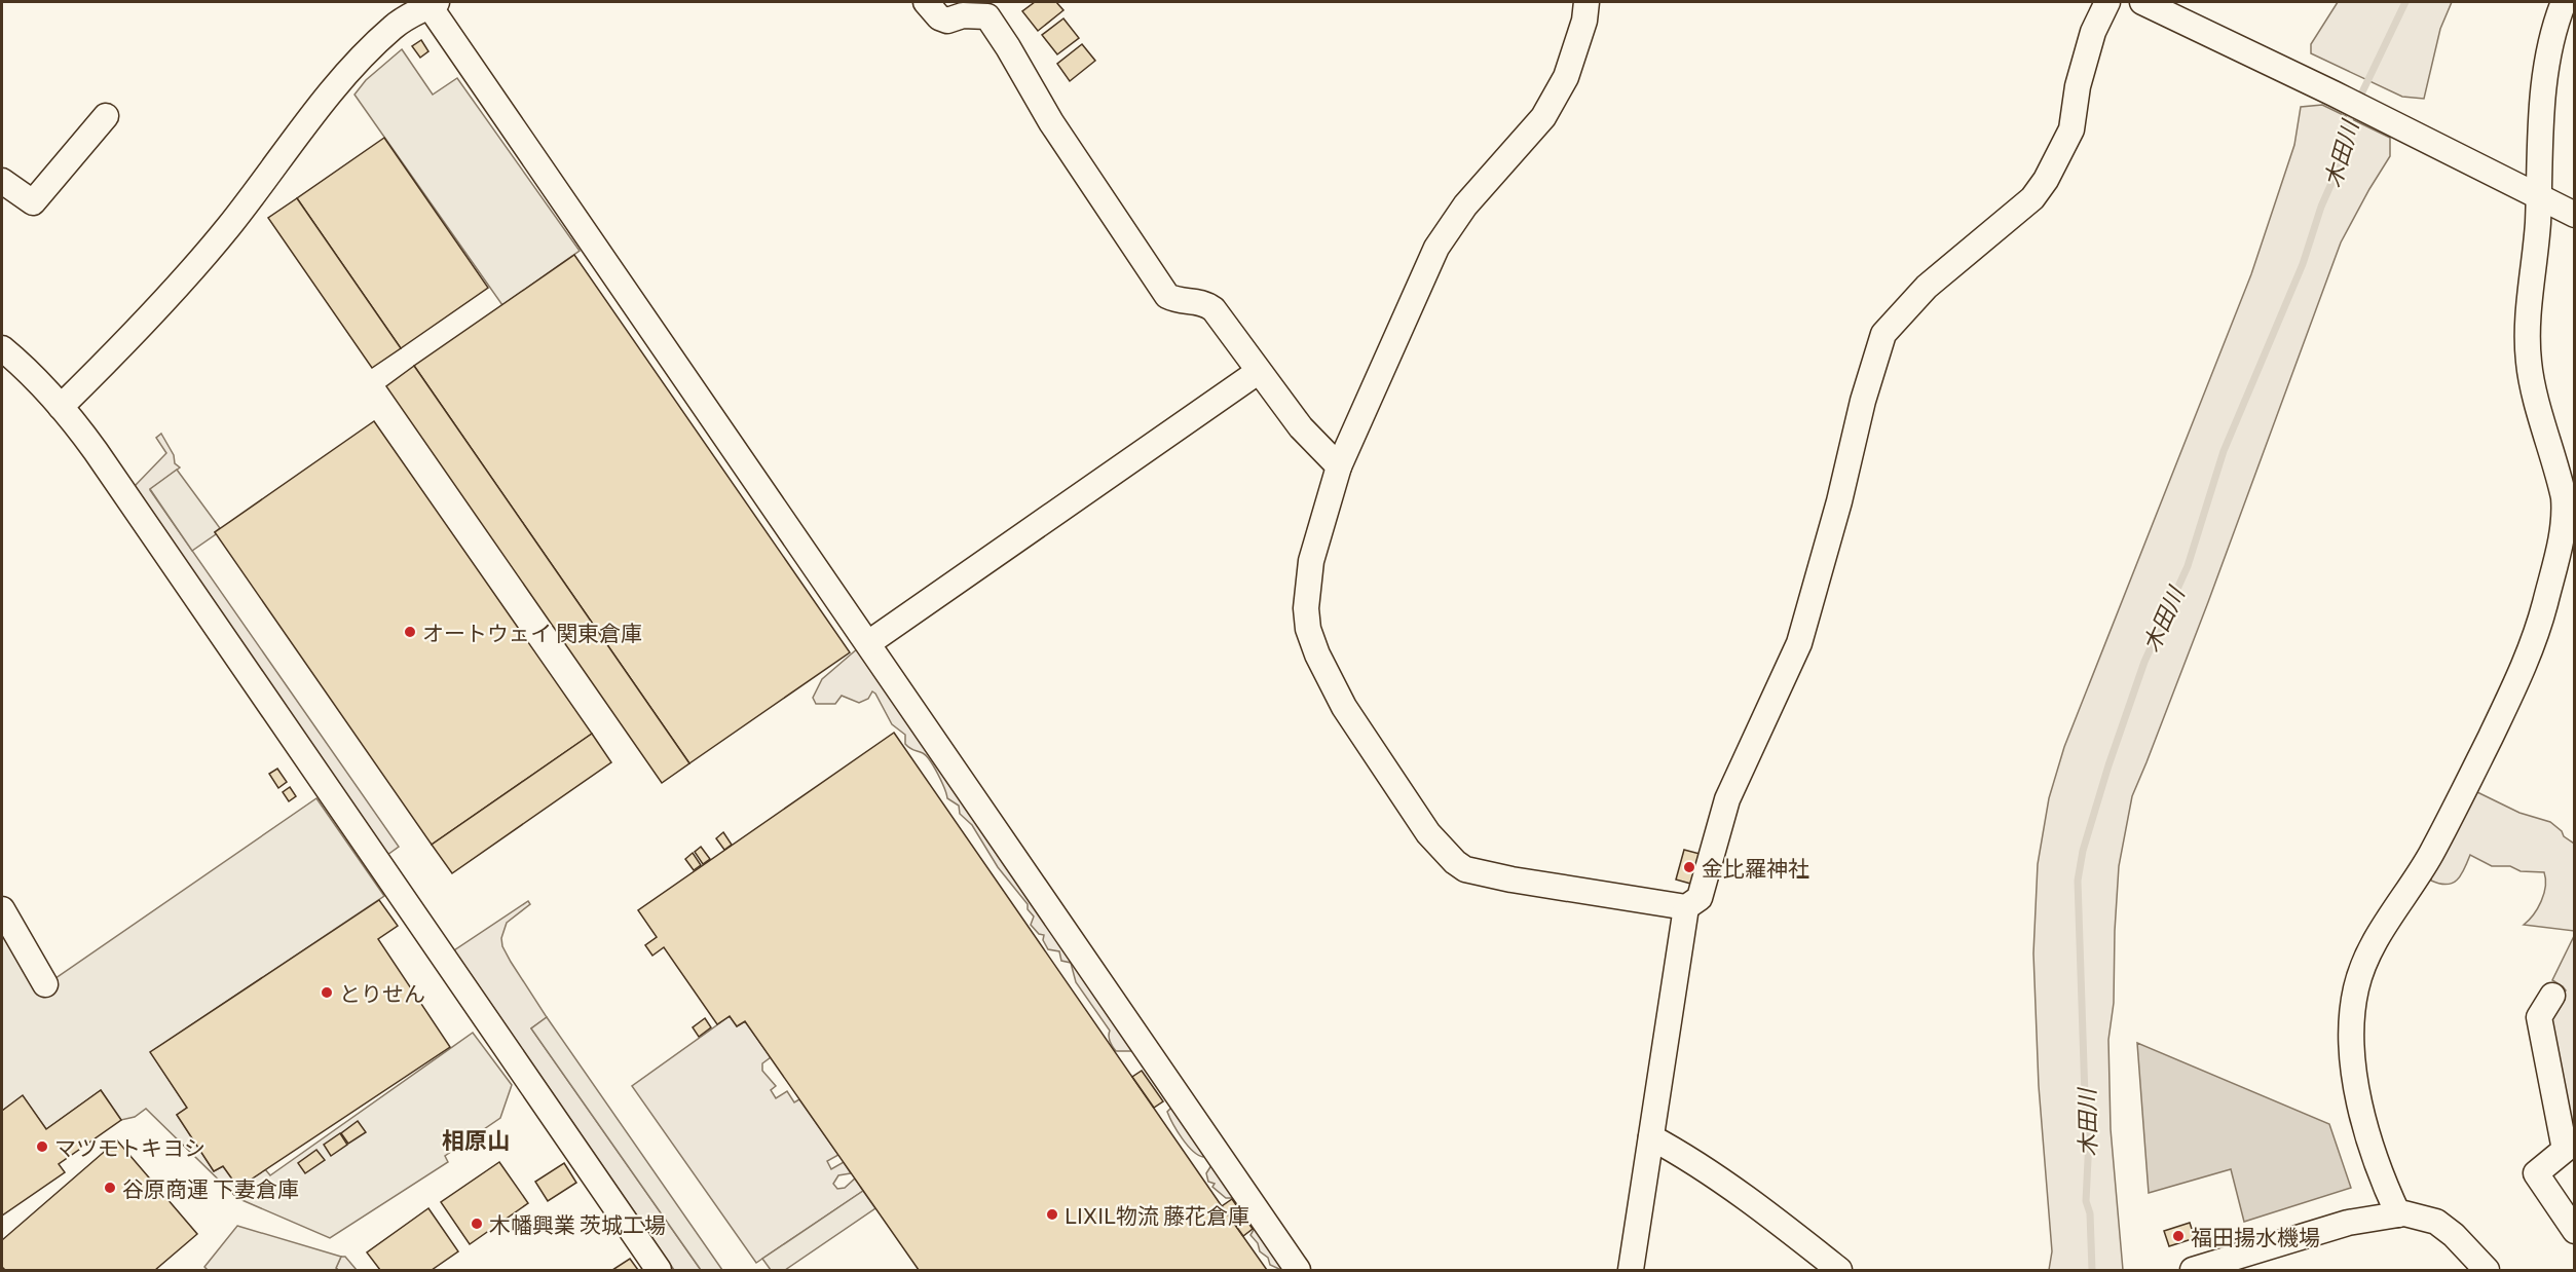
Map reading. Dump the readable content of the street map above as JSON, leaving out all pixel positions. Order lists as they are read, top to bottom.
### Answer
{
  "districts": ["相原山"],
  "water": ["木田川"],
  "places": [
    "オートウェイ 関東倉庫",
    "金比羅神社",
    "とりせん",
    "マツモトキヨシ",
    "谷原商運 下妻倉庫",
    "LIXIL物流 藤花倉庫",
    "木幡興業 茨城工場",
    "福田揚水機場"
  ]
}
